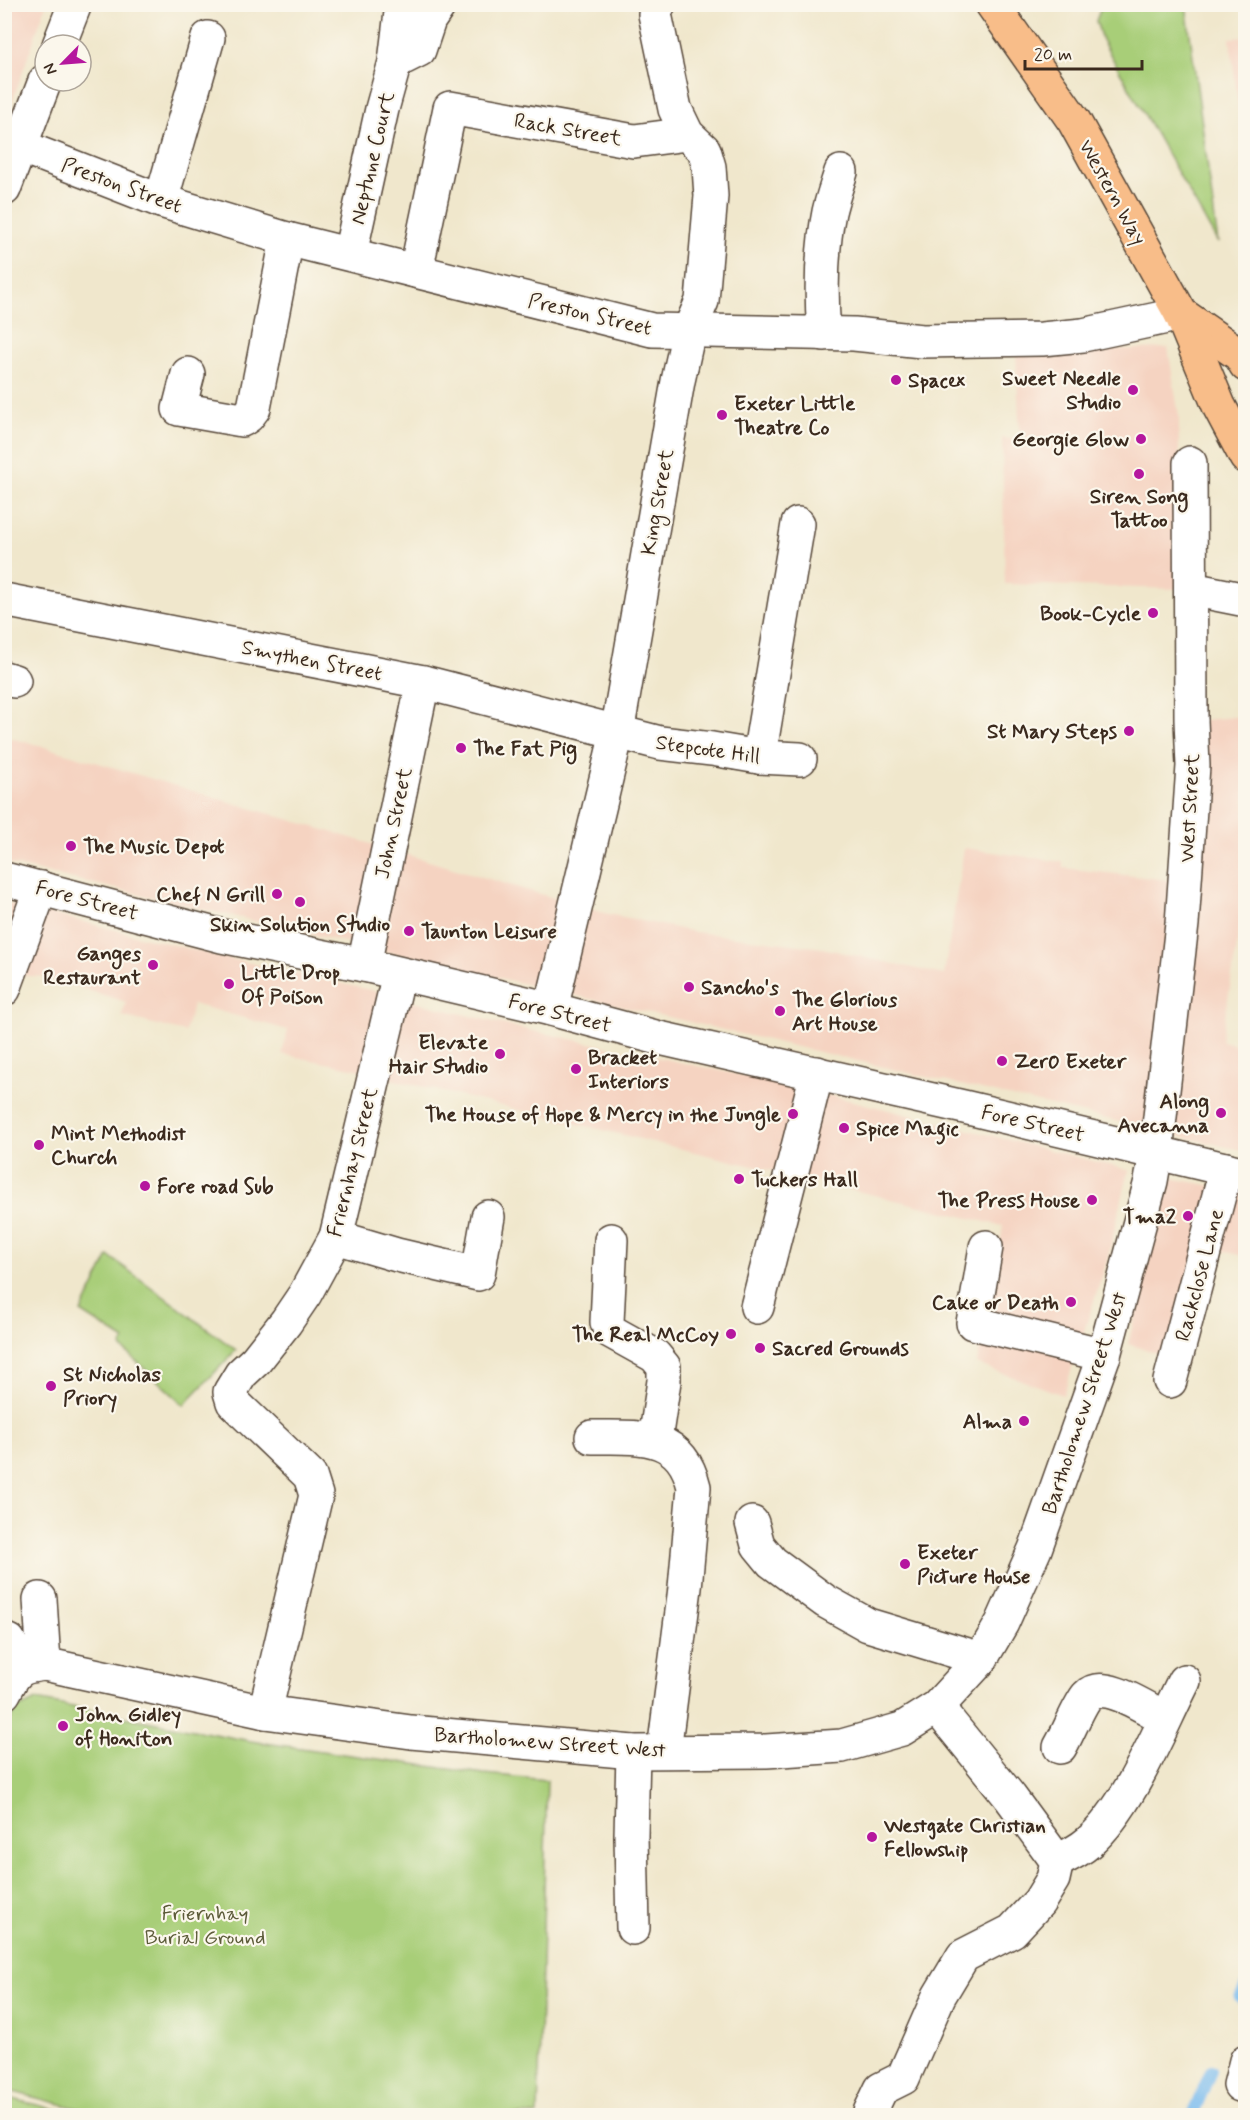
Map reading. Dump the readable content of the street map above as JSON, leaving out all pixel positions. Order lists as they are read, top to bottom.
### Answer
{
  "streets": {
    "main road": ["Western Way"],
    "street": [
      "Rack Street",
      "Neptune Court",
      "Preston Street",
      "King Street",
      "Smythen Street",
      "Stepcote Hill",
      "West Street",
      "John Street",
      "Fore Street",
      "Friernhay Street",
      "Rackclose Lane",
      "Bartholomew Street West"
    ]
  },
  "crossings": [
    ["Rack Street", "Preston Street"],
    ["Rack Street", "King Street"],
    ["Neptune Court", "Preston Street"],
    ["Preston Street", "Western Way"],
    ["Preston Street", "King Street"],
    ["King Street", "Smythen Street"],
    ["King Street", "Stepcote Hill"],
    ["King Street", "Fore Street"],
    ["Smythen Street", "Stepcote Hill"],
    ["Smythen Street", "John Street"],
    ["West Street", "Fore Street"],
    ["West Street", "Bartholomew Street West"],
    ["John Street", "Fore Street"],
    ["Fore Street", "Friernhay Street"],
    ["Fore Street", "Rackclose Lane"],
    ["Fore Street", "Bartholomew Street West"],
    ["Friernhay Street", "Bartholomew Street West"]
  ],
  "parks": ["Friernhay Burial Ground"],
  "places": [
    "Spacex",
    "Sweet Needle Studio",
    "Exeter Little Theatre Co",
    "Georgie Glow",
    "Siren Song Tattoo",
    "Book-Cycle",
    "St Mary Steps",
    "The Fat Pig",
    "The Music Depot",
    "Chef N Grill",
    "Skin Solution Studio",
    "Taunton Leisure",
    "Ganges Restaurant",
    "Little Drop Of Poison",
    "Sancho's",
    "The Glorious Art House",
    "Elevate Hair Studio",
    "Zer0 Exeter",
    "Bracket Interiors",
    "Along Avecanna",
    "The House of Hope & Mercy in the Jungle",
    "Spice Magic",
    "Mint Methodist Church",
    "Tuckers Hall",
    "Fore road Sub",
    "The Press House",
    "Tma2",
    "Cake or Death",
    "The Real McCoy",
    "Sacred Grounds",
    "St Nicholas Priory",
    "Alma",
    "Exeter Picture House",
    "John Gidley of Honiton",
    "Westgate Christian Fellowship"
  ],
  "scale_bar": "20 m",
  "north": "bottom left"
}
